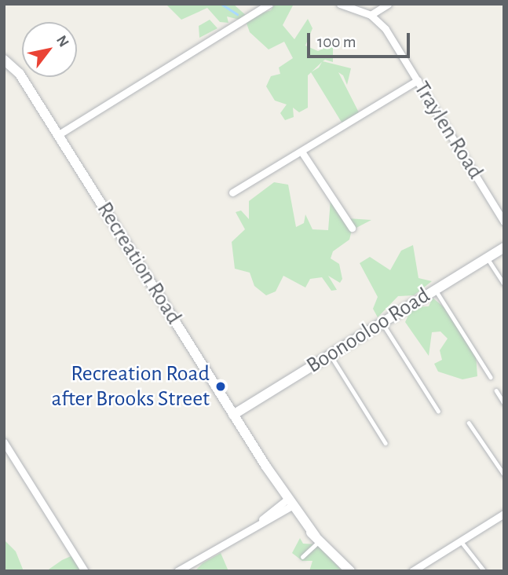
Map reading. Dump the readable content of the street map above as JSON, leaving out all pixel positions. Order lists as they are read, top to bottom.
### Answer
{
  "streets": {
    "street": ["Traylen Road", "Recreation Road", "Boonooloo Road"]
  },
  "crossings": [
    ["Recreation Road", "Boonooloo Road"]
  ],
  "places": ["Recreation Road after Brooks Street"],
  "scale_bar": "100 m",
  "north": "top right"
}
